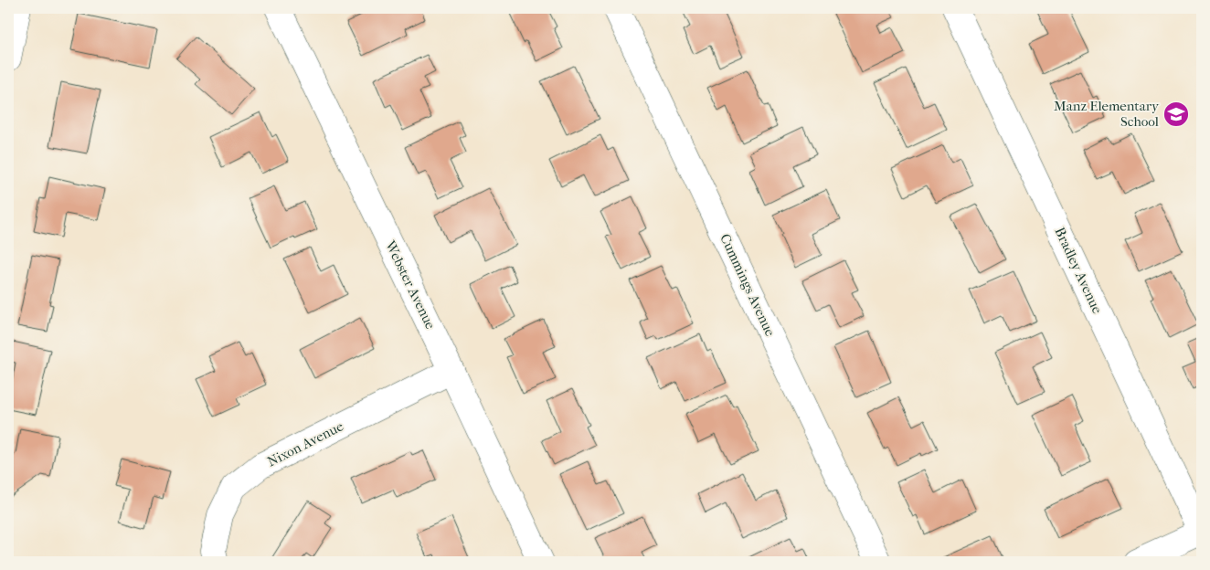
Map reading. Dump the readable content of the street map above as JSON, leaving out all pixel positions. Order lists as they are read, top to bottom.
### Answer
{
  "streets": {
    "street": [
      "Bradley Avenue",
      "Webster Avenue",
      "Cummings Avenue",
      "Nixon Avenue"
    ]
  },
  "crossings": [
    ["Webster Avenue", "Nixon Avenue"]
  ],
  "places": {
    "school or university": ["Manz Elementary School"]
  }
}
